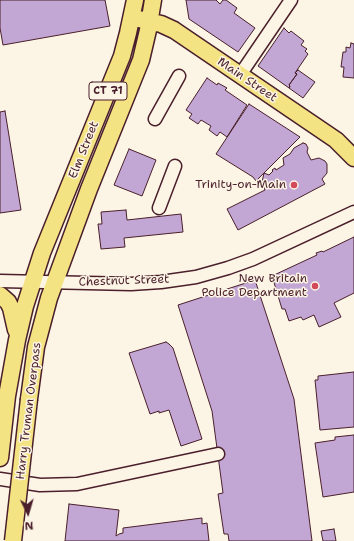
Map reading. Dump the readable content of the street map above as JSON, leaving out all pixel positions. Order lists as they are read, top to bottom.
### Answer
{
  "streets": {
    "main road": [
      "Main Street",
      "CT 71",
      "Elm Street",
      "Harry Truman Overpass"
    ],
    "street": ["Chestnut Street"]
  },
  "crossings": [
    ["Main Street", "CT 71"],
    ["Main Street", "Elm Street"],
    ["CT 71", "Elm Street"],
    ["Elm Street", "Chestnut Street"],
    ["Elm Street", "Harry Truman Overpass"],
    ["Chestnut Street", "Harry Truman Overpass"]
  ],
  "places": ["Trinity-on-Main", "New Britain Police Department"],
  "north": "bottom"
}
